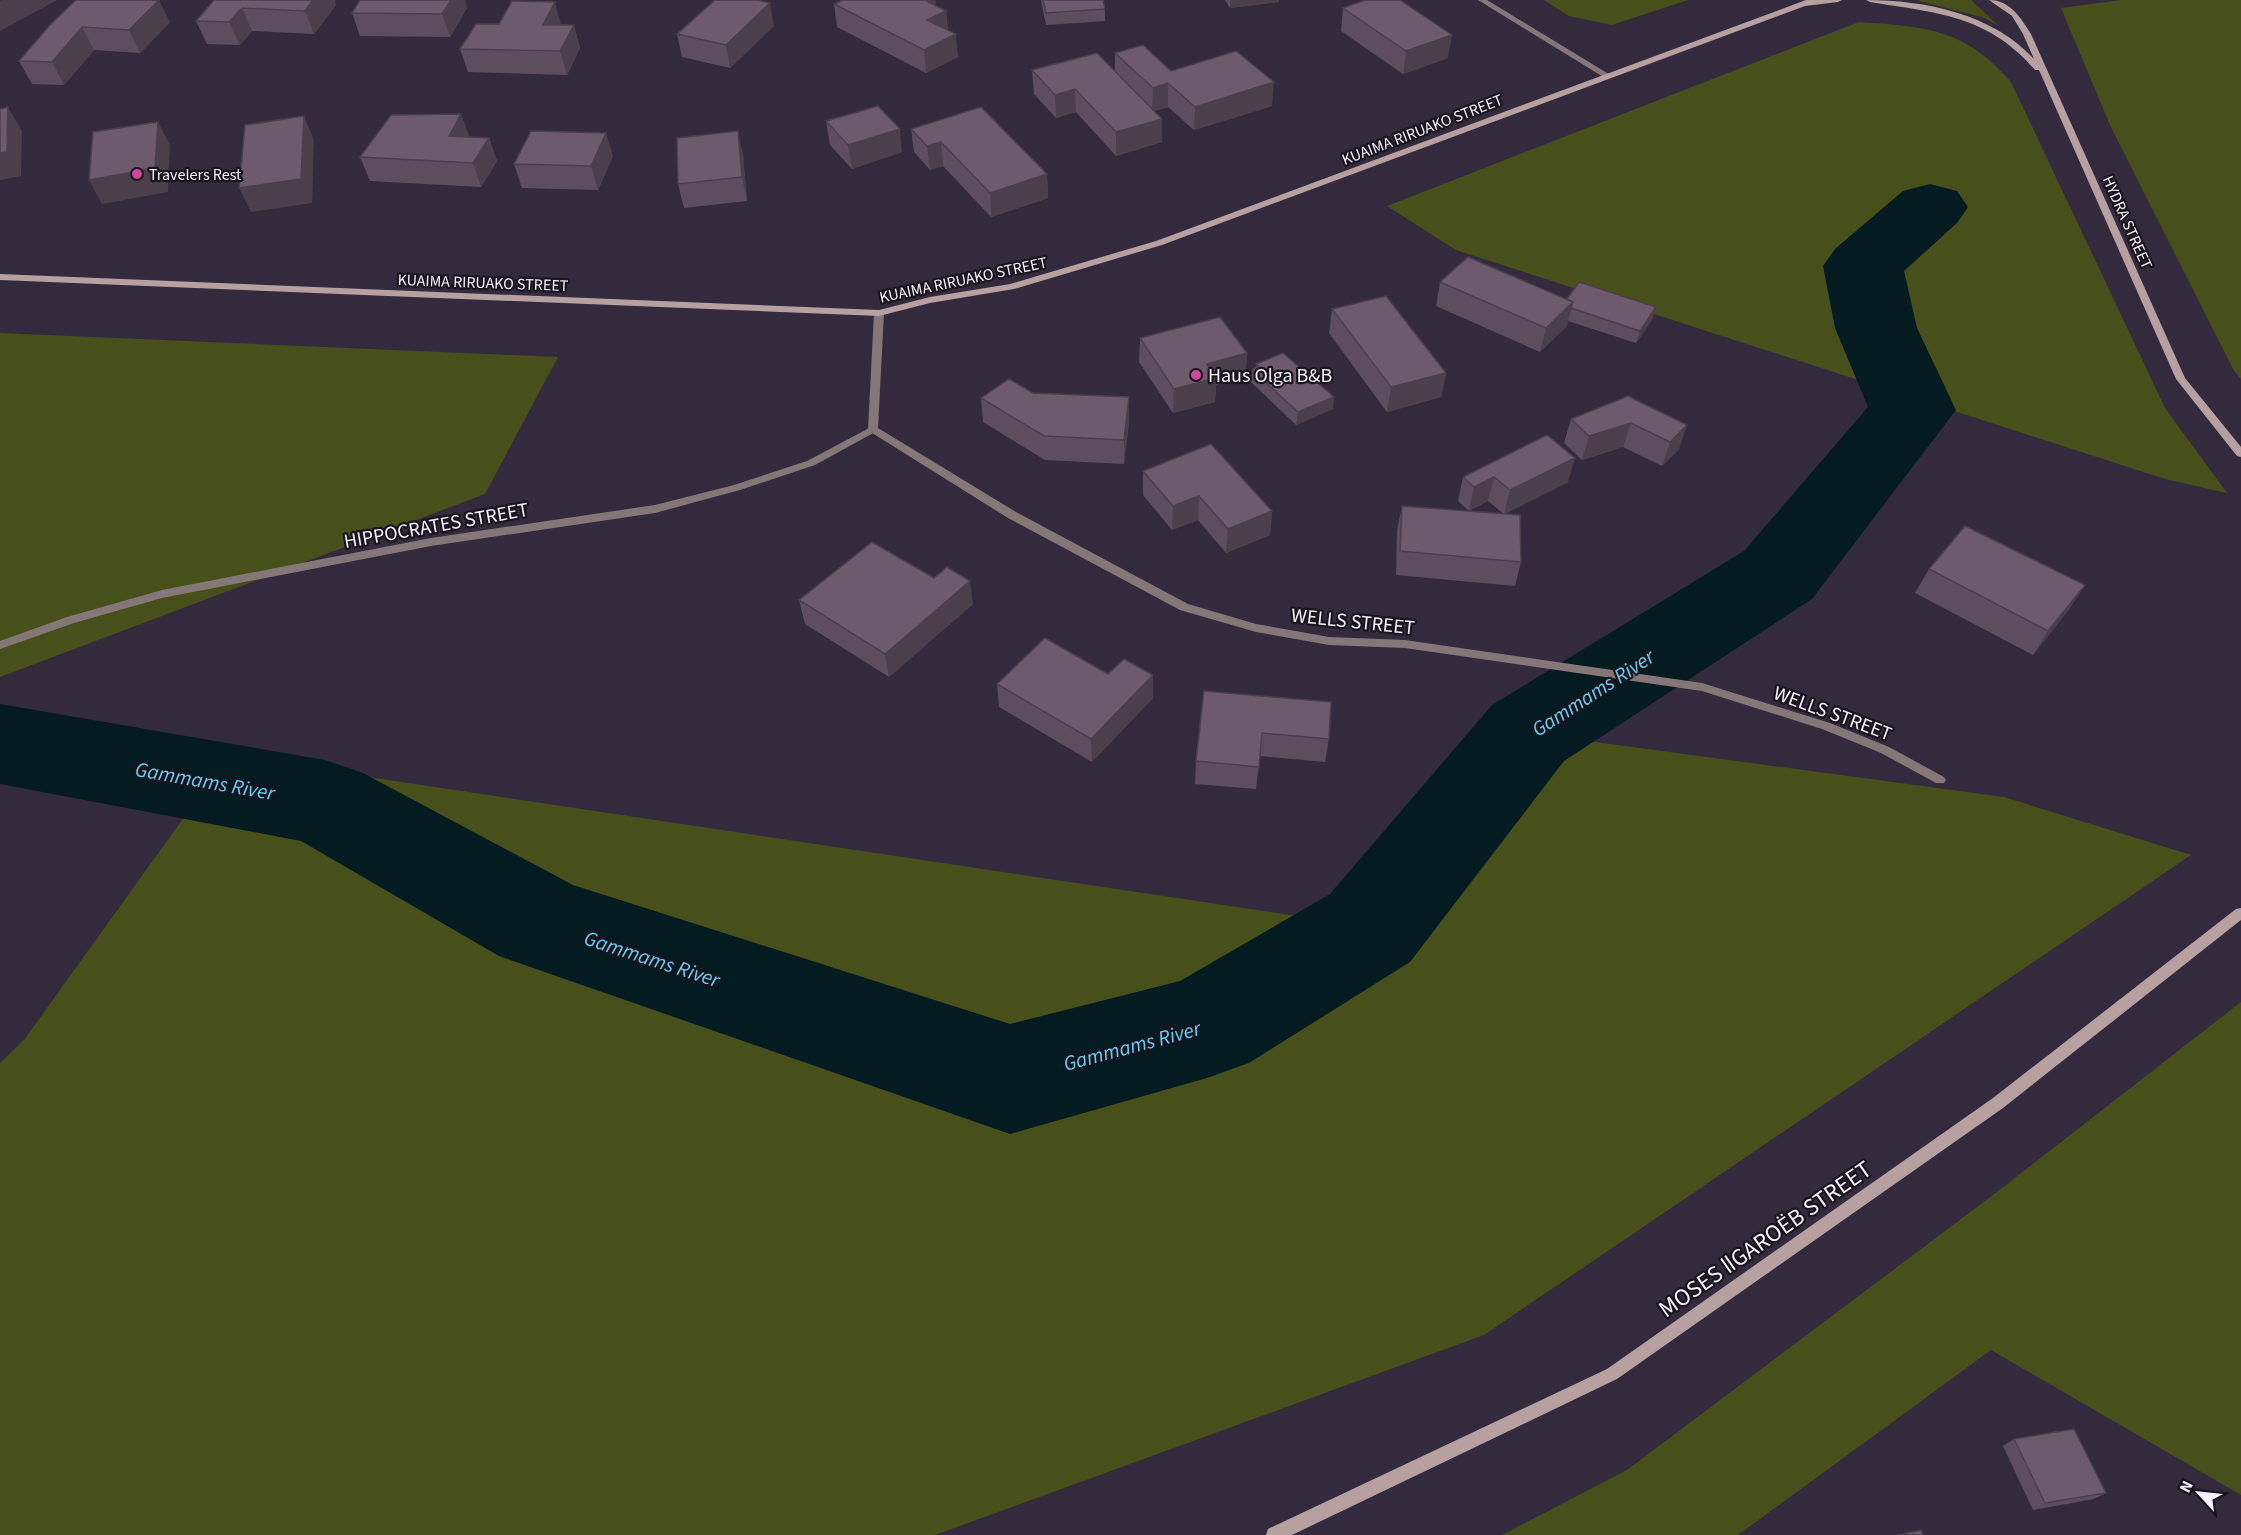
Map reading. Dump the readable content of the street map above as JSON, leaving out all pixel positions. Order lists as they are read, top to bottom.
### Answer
{
  "streets": {
    "street": [
      "KUAIMA RIRUAKO STREET",
      "HYDRA STREET",
      "HIPPOCRATES STREET",
      "WELLS STREET",
      "MOSES ǁGAROËB STREET"
    ]
  },
  "crossings": [
    ["HIPPOCRATES STREET", "WELLS STREET"]
  ],
  "water": ["Gammams River"],
  "places": ["Travelers Rest", "Haus Olga B&B"],
  "north": "top left"
}
